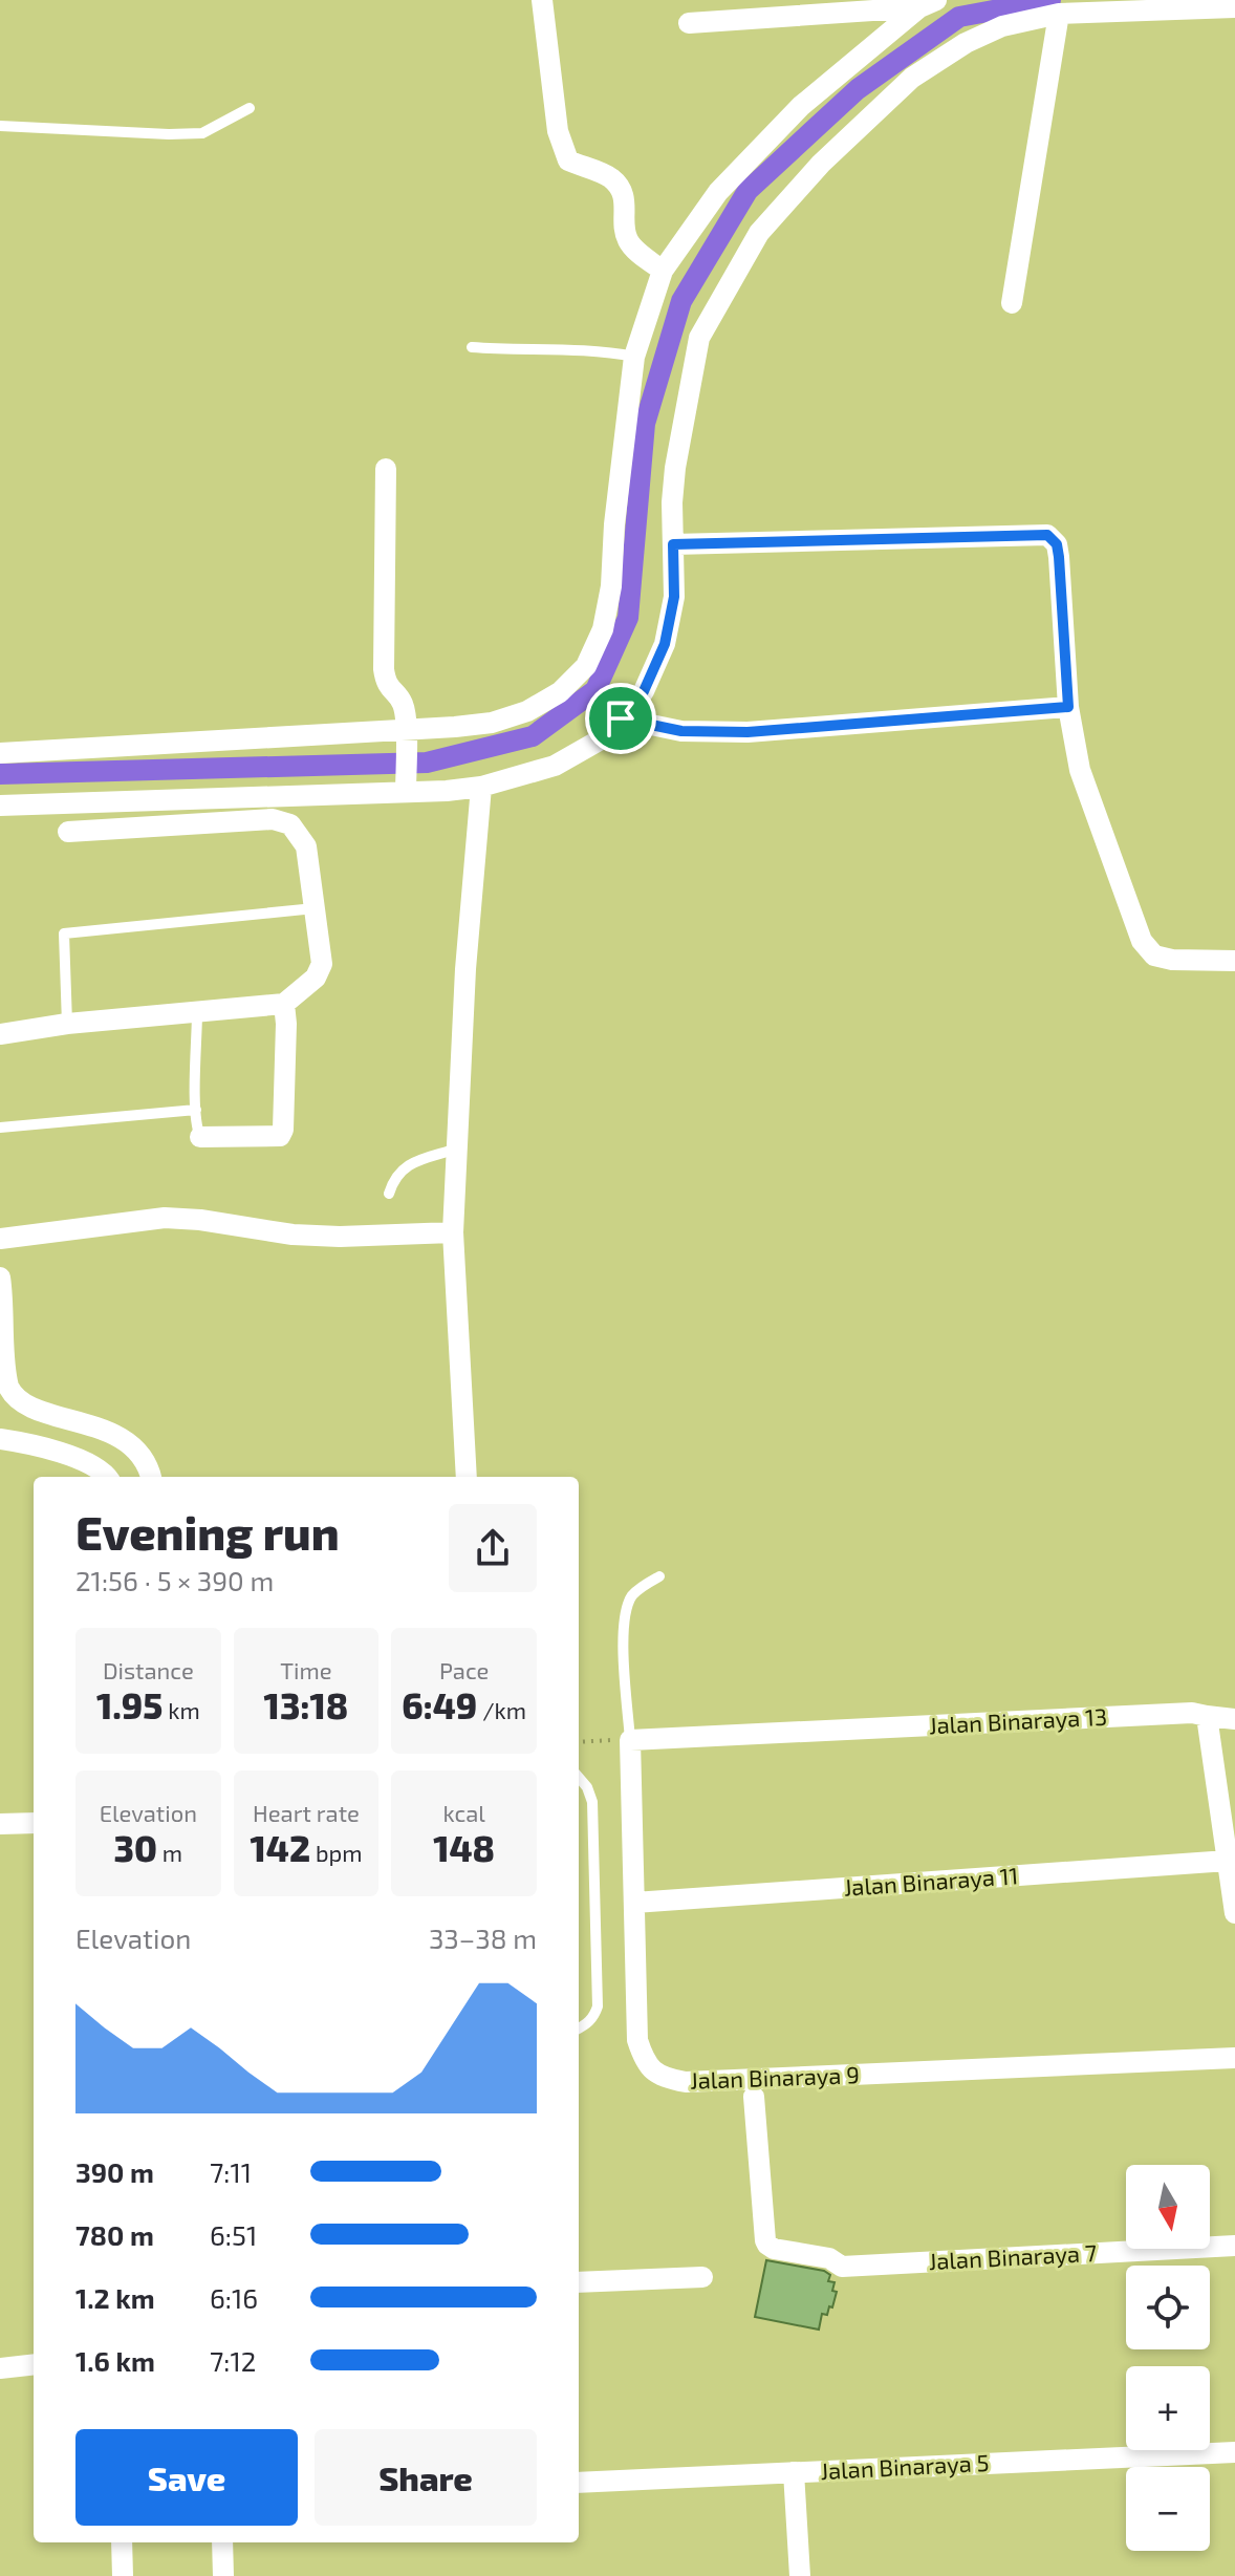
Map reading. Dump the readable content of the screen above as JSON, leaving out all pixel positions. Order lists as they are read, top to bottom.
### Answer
{
  "streets": {
    "street": [
      "Jalan Binaraya 13",
      "Jalan Binaraya 11",
      "Jalan Binaraya 9",
      "Jalan Binaraya 7",
      "Jalan Binaraya 5"
    ]
  },
  "crossings": [
    ["Jalan Binaraya 13", "Jalan Binaraya 9"],
    ["Jalan Binaraya 11", "Jalan Binaraya 9"]
  ],
  "north": "bottom",
  "page": {
    "heading": ["Evening run", "21:56 · 5 × 390 m"],
    "stats": [
      ["Distance", "1.95 km"],
      ["Time", "13:18"],
      ["Pace", "6:49 /km"],
      ["Elevation", "30 m"],
      ["Heart rate", "142 bpm"],
      ["kcal", "148"]
    ],
    "chart": ["Elevation", "33–38 m"],
    "list": [
      {
        "name": "390 m",
        "note": "7:11"
      },
      {
        "name": "780 m",
        "note": "6:51"
      },
      {
        "name": "1.2 km",
        "note": "6:16"
      },
      {
        "name": "1.6 km",
        "note": "7:12"
      }
    ],
    "map_buttons": ["+", "−"],
    "buttons": ["Save", "Share"]
  }
}
